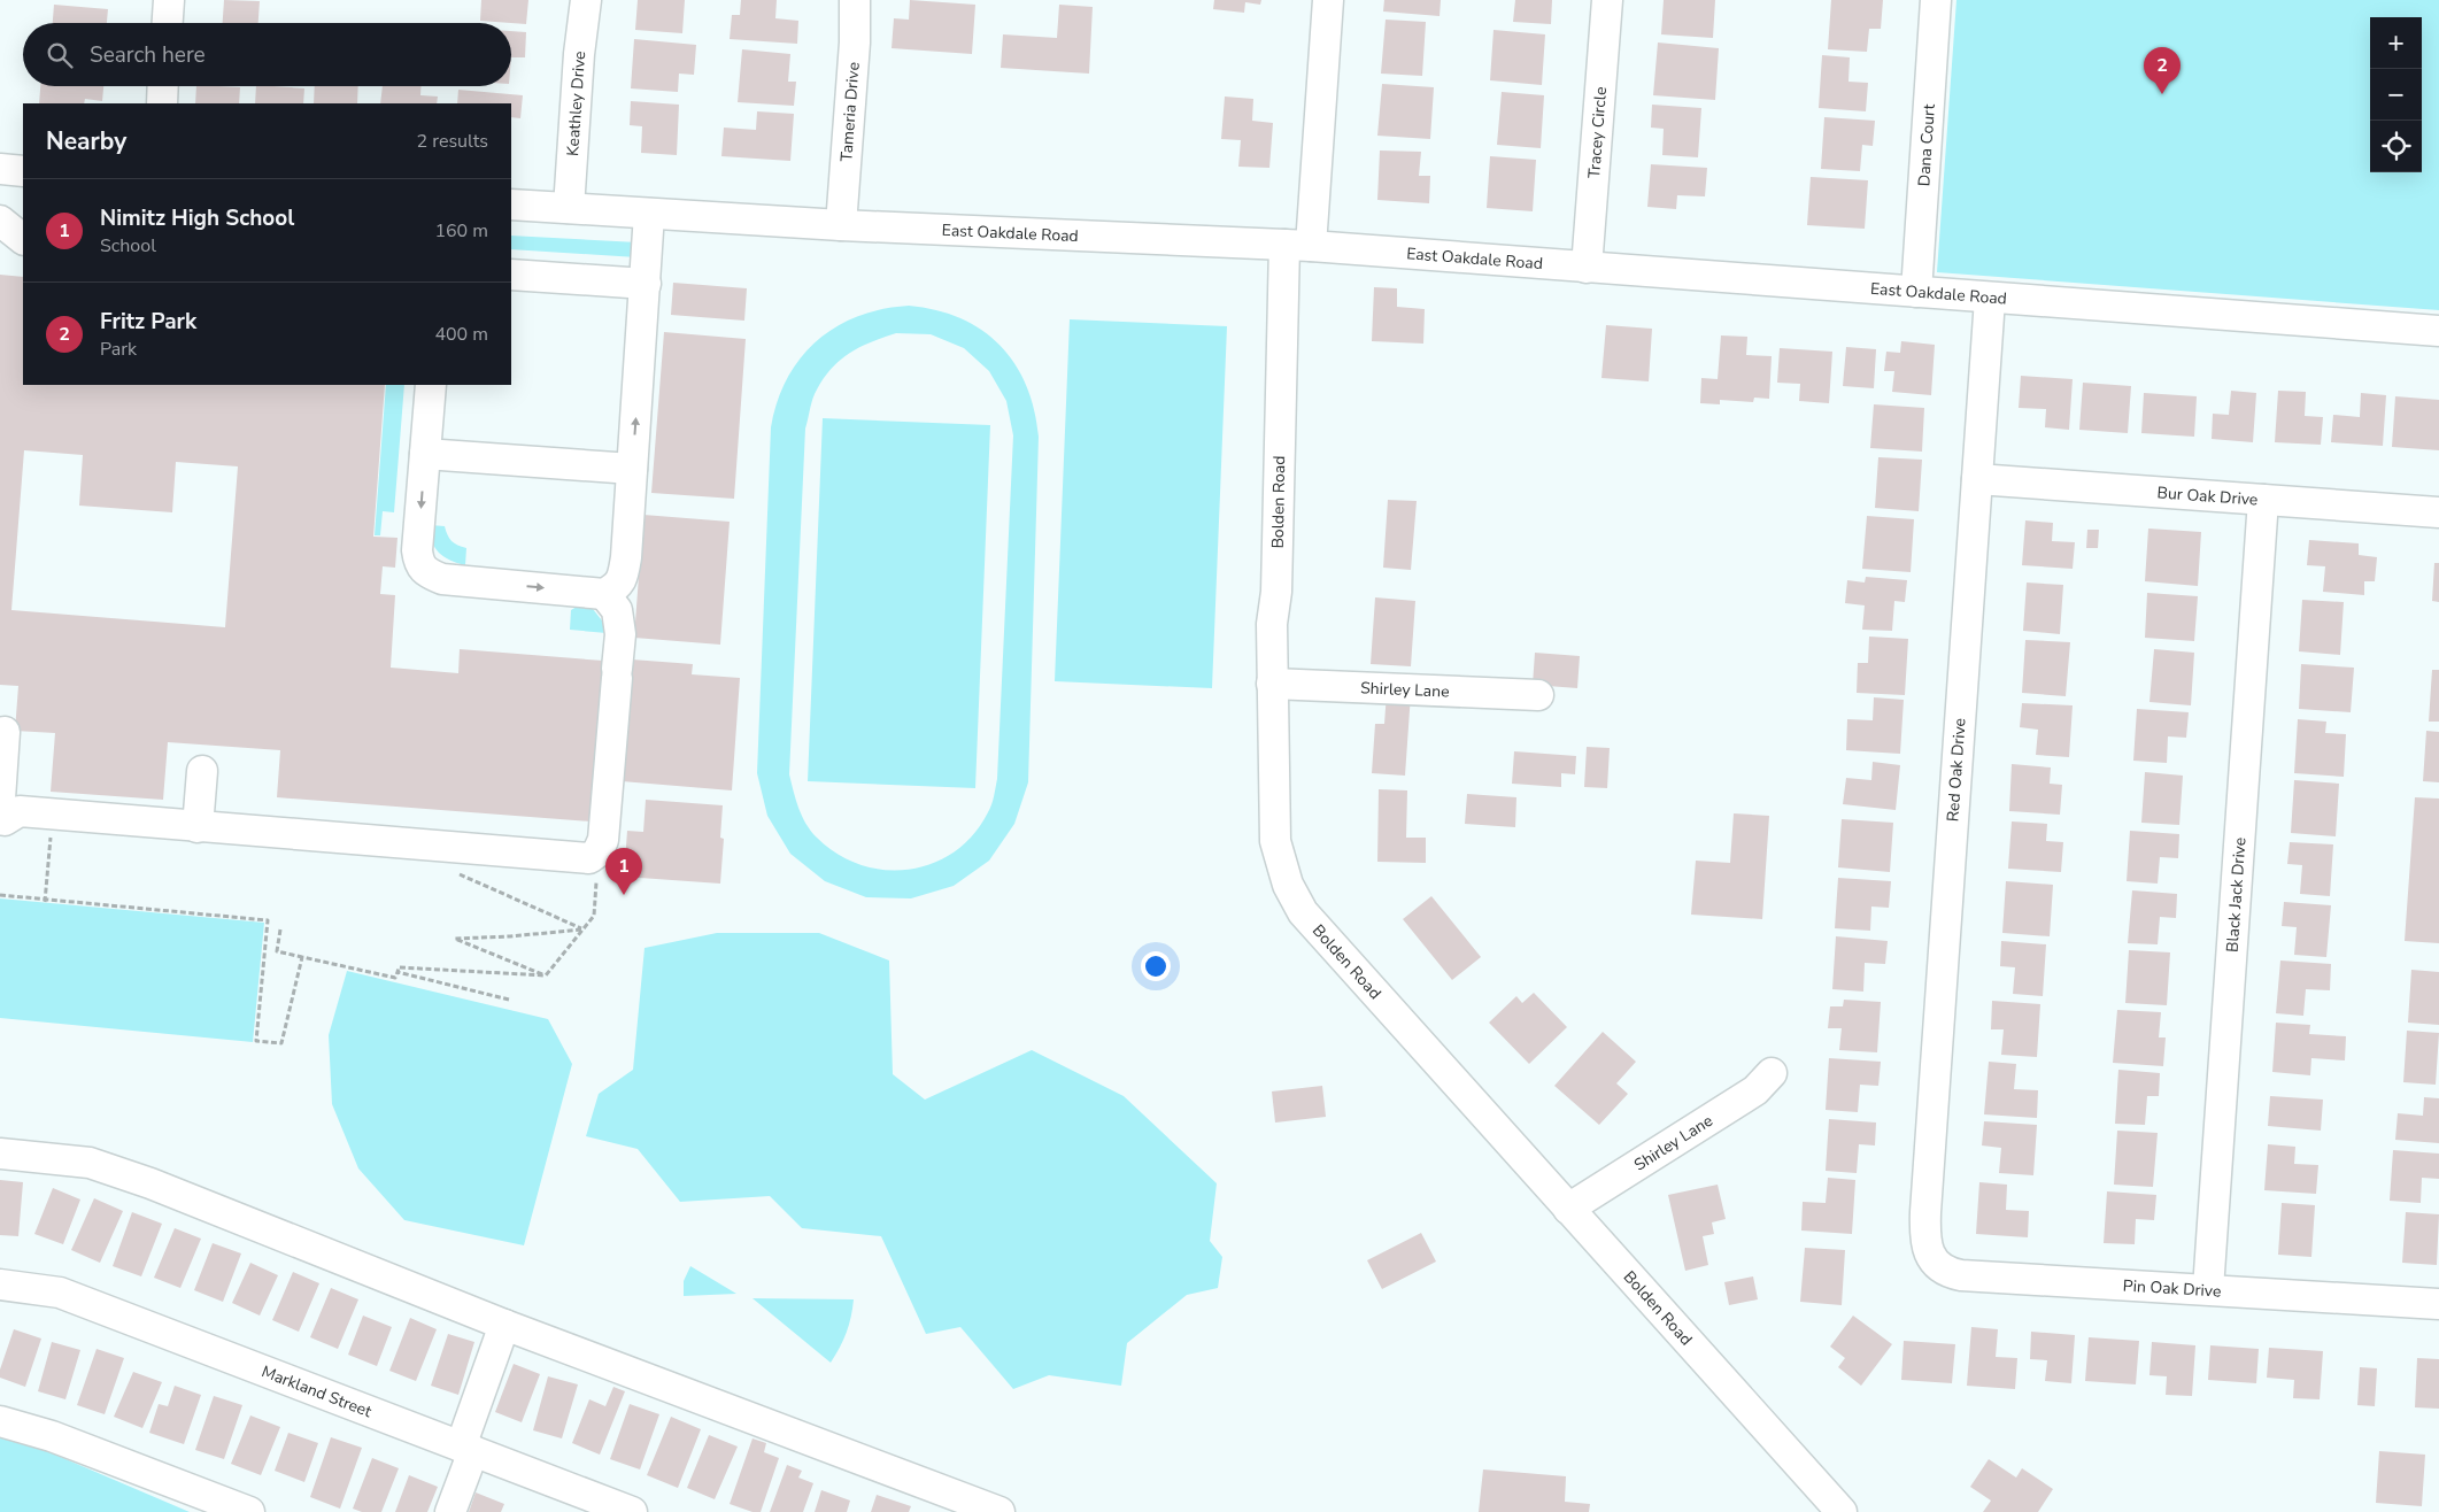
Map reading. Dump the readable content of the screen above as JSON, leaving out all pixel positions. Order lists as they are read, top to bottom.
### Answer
{
  "streets": {
    "street": [
      "Keathley Drive",
      "Tameria Drive",
      "Tracey Circle",
      "Dana Court",
      "East Oakdale Road",
      "Bur Oak Drive",
      "Bolden Road",
      "Shirley Lane",
      "Red Oak Drive",
      "Black Jack Drive",
      "Pin Oak Drive",
      "Markland Street"
    ]
  },
  "crossings": [
    ["Keathley Drive", "East Oakdale Road"],
    ["Tameria Drive", "East Oakdale Road"],
    ["Tracey Circle", "East Oakdale Road"],
    ["Dana Court", "East Oakdale Road"],
    ["East Oakdale Road", "Bolden Road"],
    ["East Oakdale Road", "Red Oak Drive"],
    ["Bur Oak Drive", "Red Oak Drive"],
    ["Bur Oak Drive", "Black Jack Drive"],
    ["Bolden Road", "Shirley Lane"],
    ["Red Oak Drive", "Pin Oak Drive"],
    ["Black Jack Drive", "Pin Oak Drive"]
  ],
  "page": {
    "map_buttons": ["+", "−"],
    "search": "Search here",
    "pins": ["2", "1"],
    "heading": ["Nearby", "2 results"],
    "list": [
      {
        "mark": "1",
        "name": "Nimitz High School",
        "note": "School",
        "value": "160 m"
      },
      {
        "mark": "2",
        "name": "Fritz Park",
        "note": "Park",
        "value": "400 m"
      }
    ]
  }
}
